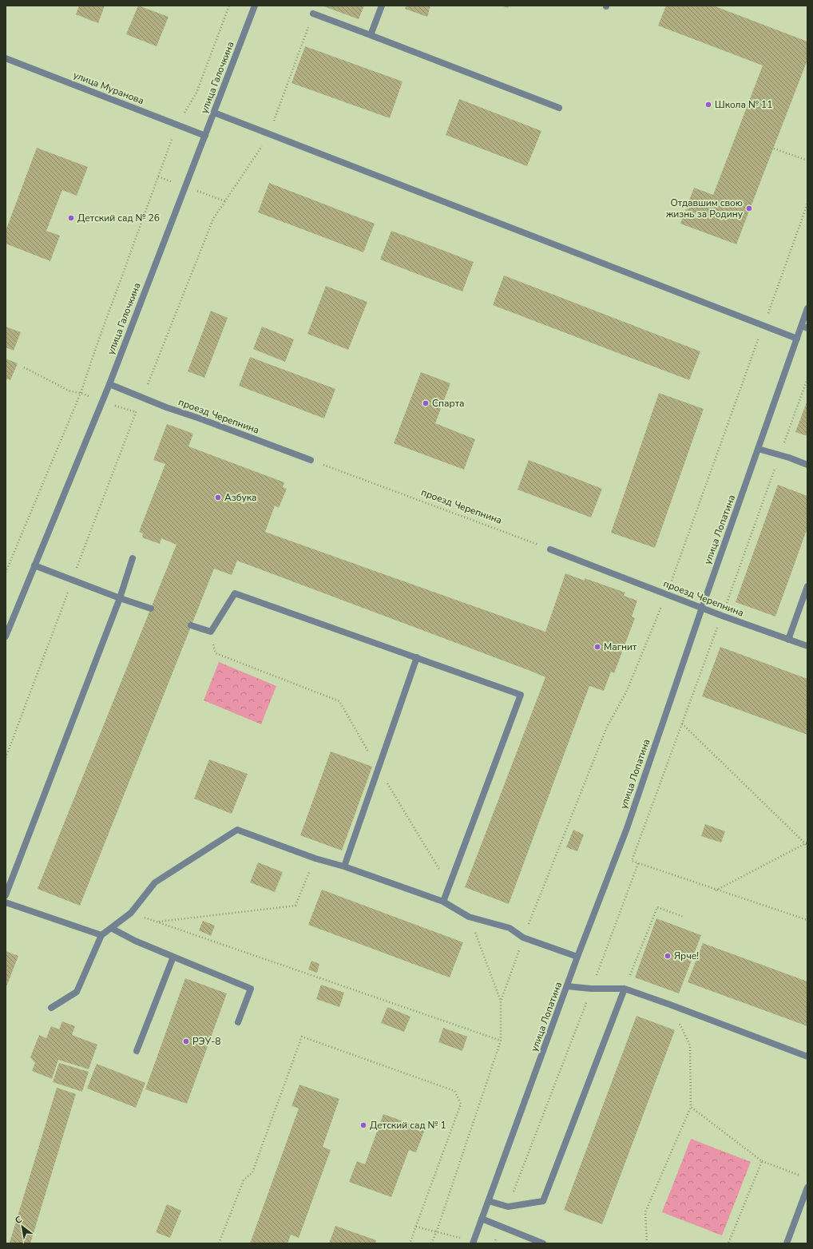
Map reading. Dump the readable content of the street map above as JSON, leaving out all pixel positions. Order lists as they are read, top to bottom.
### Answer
{
  "streets": {
    "street": [
      "улица Галочкина",
      "улица Муранова",
      "проезд Черепнина",
      "улица Лопатина"
    ]
  },
  "crossings": [
    ["улица Галочкина", "улица Муранова"],
    ["улица Галочкина", "проезд Черепнина"],
    ["проезд Черепнина", "улица Лопатина"]
  ],
  "places": [
    "Школа № 11",
    "Отдавшим свою жизнь за Родину",
    "Детский сад № 26",
    "Спарта",
    "Азбука",
    "Магнит",
    "Ярче!",
    "РЭУ-8",
    "Детский сад № 1"
  ],
  "north": "top left"
}
